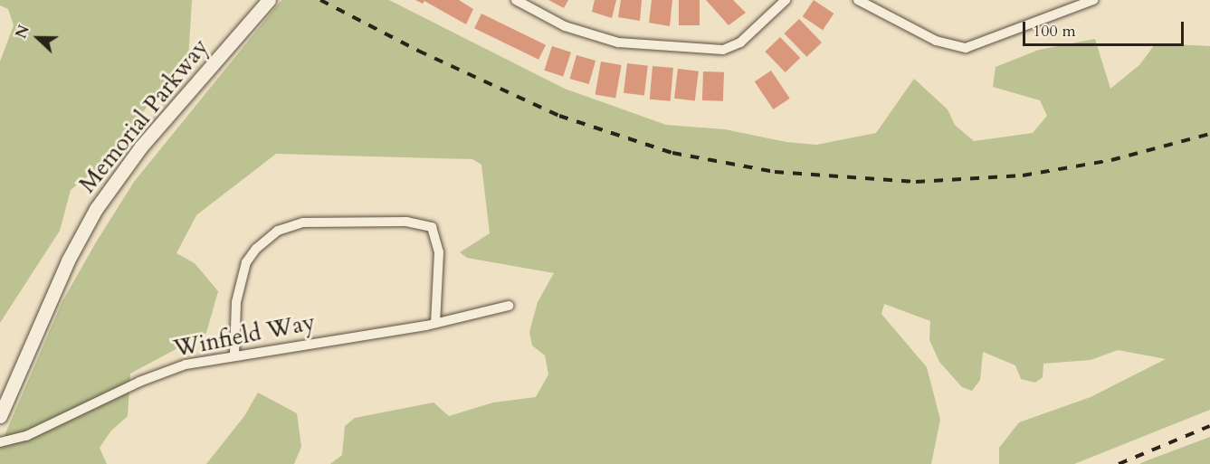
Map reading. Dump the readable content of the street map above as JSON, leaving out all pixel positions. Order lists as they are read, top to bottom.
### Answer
{
  "streets": {
    "main road": ["Memorial Parkway"],
    "street": ["Winfield Way"]
  },
  "scale_bar": "100 m",
  "north": "left"
}
